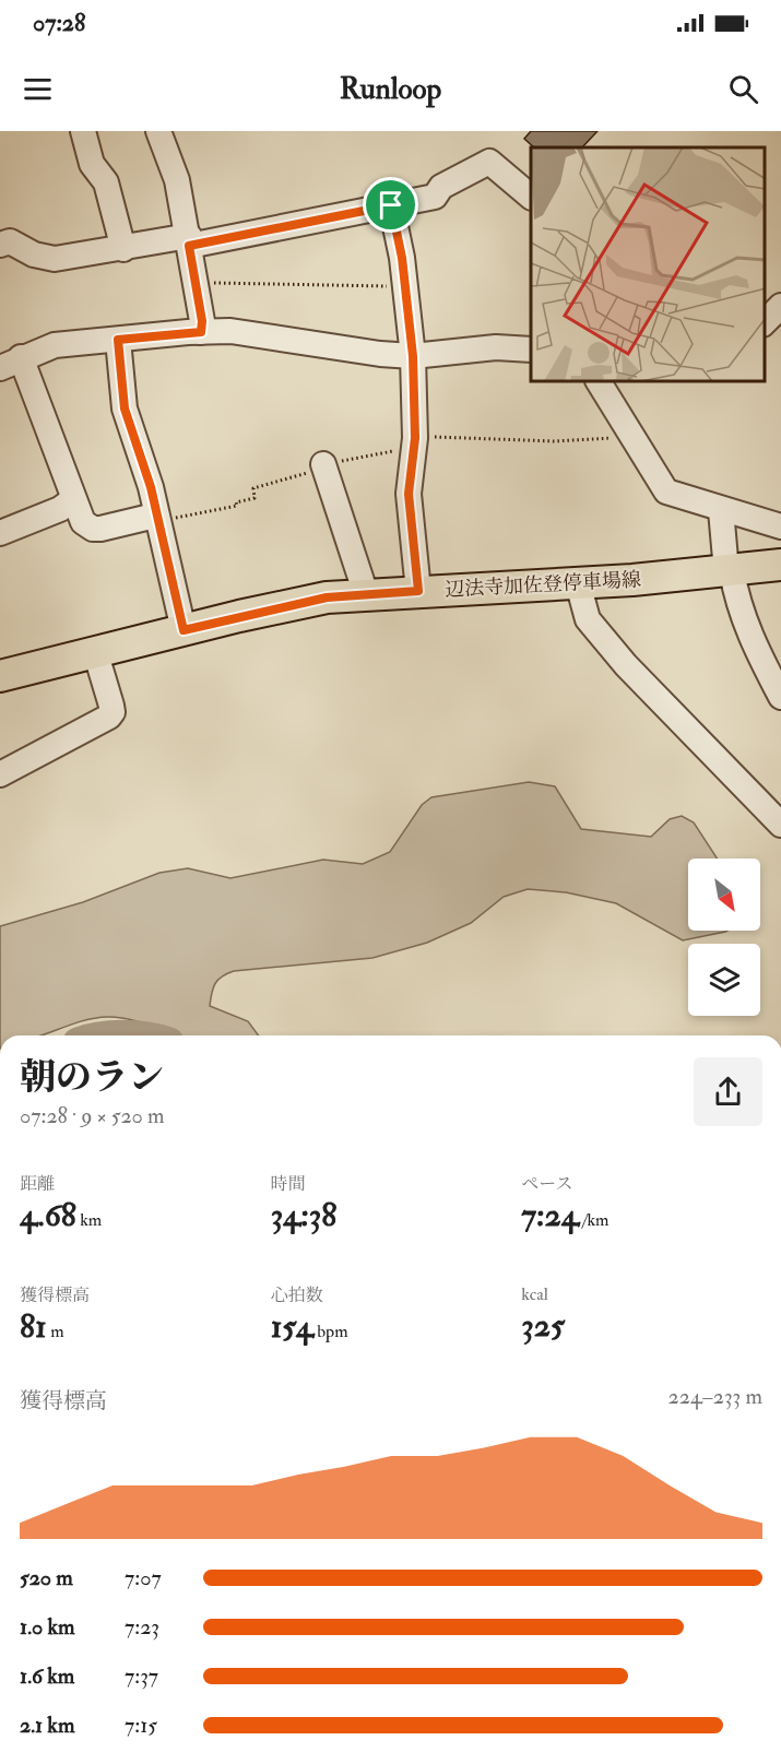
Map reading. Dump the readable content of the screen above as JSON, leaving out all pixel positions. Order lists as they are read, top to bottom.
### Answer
{
  "streets": {
    "main road": ["辺法寺加佐登停車場線"]
  },
  "north": "bottom right",
  "page": {
    "status": "07:28",
    "header": "Runloop",
    "heading": ["朝のラン", "07:28 · 9 × 520 m"],
    "stats": [
      ["距離", "4.68 km"],
      ["時間", "34:38"],
      ["ペース", "7:24 /km"],
      ["獲得標高", "81 m"],
      ["心拍数", "154 bpm"],
      ["kcal", "325"]
    ],
    "chart": ["獲得標高", "224–233 m"],
    "list": [
      {
        "name": "520 m",
        "note": "7:07"
      },
      {
        "name": "1.0 km",
        "note": "7:23"
      },
      {
        "name": "1.6 km",
        "note": "7:37"
      },
      {
        "name": "2.1 km",
        "note": "7:15"
      }
    ]
  }
}
